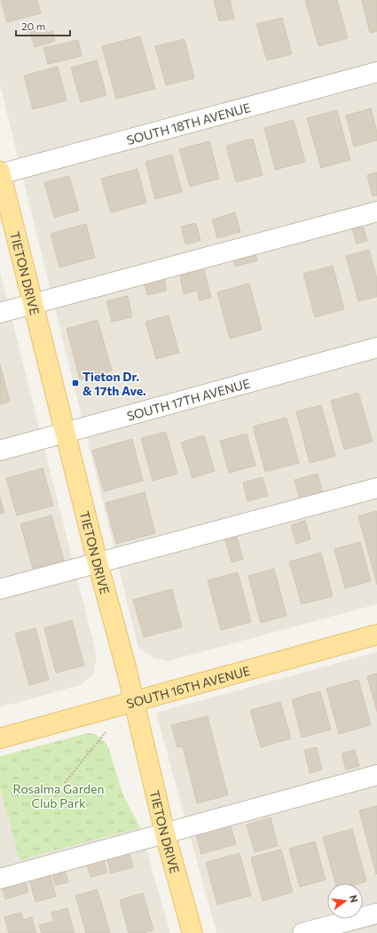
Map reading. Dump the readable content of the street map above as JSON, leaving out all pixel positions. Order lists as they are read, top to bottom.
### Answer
{
  "streets": {
    "main road": ["TIETON DRIVE", "SOUTH 16TH AVENUE"],
    "street": ["SOUTH 18TH AVENUE", "SOUTH 17TH AVENUE"]
  },
  "crossings": [
    ["SOUTH 18TH AVENUE", "TIETON DRIVE"],
    ["TIETON DRIVE", "SOUTH 17TH AVENUE"],
    ["TIETON DRIVE", "SOUTH 16TH AVENUE"]
  ],
  "parks": ["Rosalma Garden Club Park"],
  "places": {
    "transit": ["Tieton Dr. & 17th Ave."]
  },
  "scale_bar": "20 m",
  "north": "right"
}
